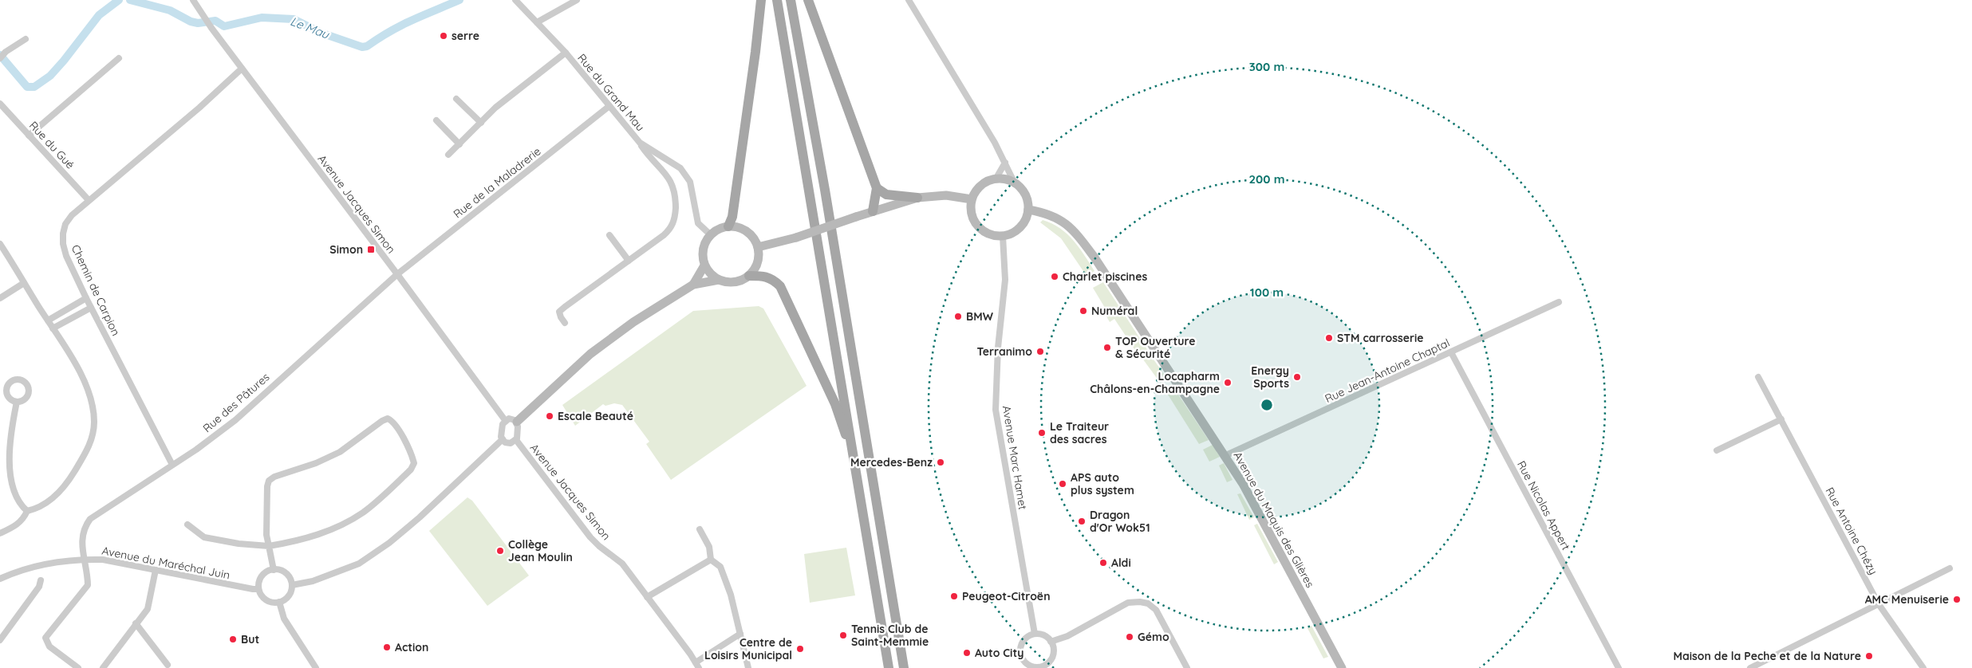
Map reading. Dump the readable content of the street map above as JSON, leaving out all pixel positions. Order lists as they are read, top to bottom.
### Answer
{
  "streets": {
    "main road": ["Avenue du Maquis des Glières"],
    "street": [
      "Rue du Grand Mau",
      "Rue du Gué",
      "Rue de la Maladrerie",
      "Avenue Jacques Simon",
      "Chemin de Carpion",
      "Rue Jean-Antoine Chaptal",
      "Rue des Pâtures",
      "Avenue Marc Hamet",
      "Rue Nicolas Appert",
      "Rue Antoine Chézy",
      "Avenue du Maréchal Juin"
    ]
  },
  "crossings": [
    ["Rue du Grand Mau", "Rue de la Maladrerie"],
    ["Rue du Gué", "Chemin de Carpion"],
    ["Rue de la Maladrerie", "Avenue Jacques Simon"],
    ["Rue de la Maladrerie", "Rue des Pâtures"],
    ["Avenue Jacques Simon", "Chemin de Carpion"],
    ["Avenue Jacques Simon", "Rue des Pâtures"],
    ["Chemin de Carpion", "Rue des Pâtures"],
    ["Rue Jean-Antoine Chaptal", "Rue Nicolas Appert"],
    ["Rue Jean-Antoine Chaptal", "Avenue du Maquis des Glières"],
    ["Rue des Pâtures", "Avenue du Maréchal Juin"],
    ["Avenue Marc Hamet", "Avenue du Maquis des Glières"]
  ],
  "water": ["Le Mau"],
  "places": {
    "other": [
      "serre",
      "Charlet piscines",
      "Numéral",
      "BMW",
      "STM carrosserie",
      "TOP Ouverture & Sécurité",
      "Terranimo",
      "Energy Sports",
      "Locapharm Châlons-en-Champagne",
      "Escale Beauté",
      "Le Traiteur des sacres",
      "Mercedes-Benz",
      "APS auto plus system",
      "Dragon d'Or Wok51",
      "Collège Jean Moulin",
      "Aldi",
      "Peugeot-Citroën",
      "AMC Menuiserie",
      "Tennis Club de Saint-Memmie",
      "Gémo",
      "But",
      "Action",
      "Centre de Loisirs Municipal",
      "Auto City",
      "Maison de la Peche et de la Nature"
    ],
    "transit": ["Simon"]
  },
  "rings": ["300 m", "200 m", "100 m"]
}
